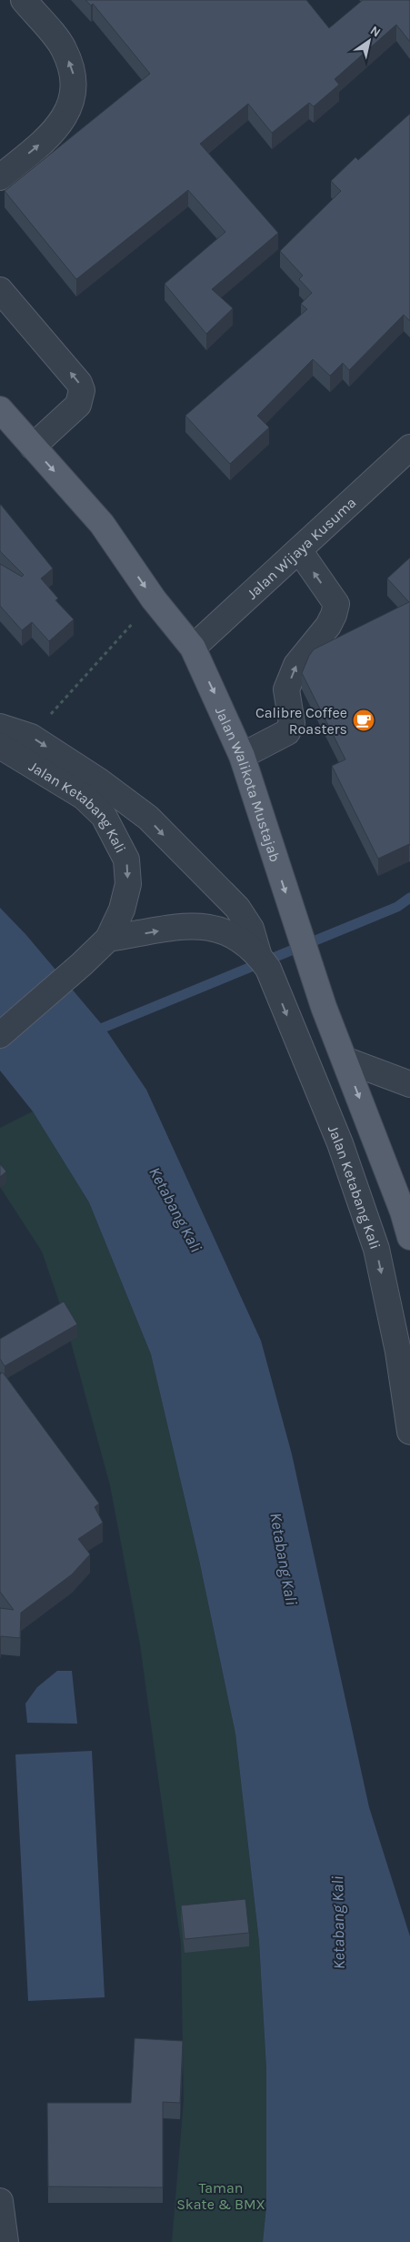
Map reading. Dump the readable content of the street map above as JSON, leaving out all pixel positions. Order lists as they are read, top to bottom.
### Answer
{
  "streets": {
    "main road": ["Jalan Walikota Mustajab"],
    "street": ["Jalan Wijaya Kusuma", "Jalan Ketabang Kali"]
  },
  "crossings": [
    ["Jalan Wijaya Kusuma", "Jalan Walikota Mustajab"]
  ],
  "one_way": ["Jalan Walikota Mustajab", "Jalan Ketabang Kali"],
  "water": ["Ketabang Kali"],
  "parks": ["Taman Skate & BMX"],
  "places": {
    "cafe": ["Calibre Coffee Roasters"]
  },
  "north": "top right"
}
